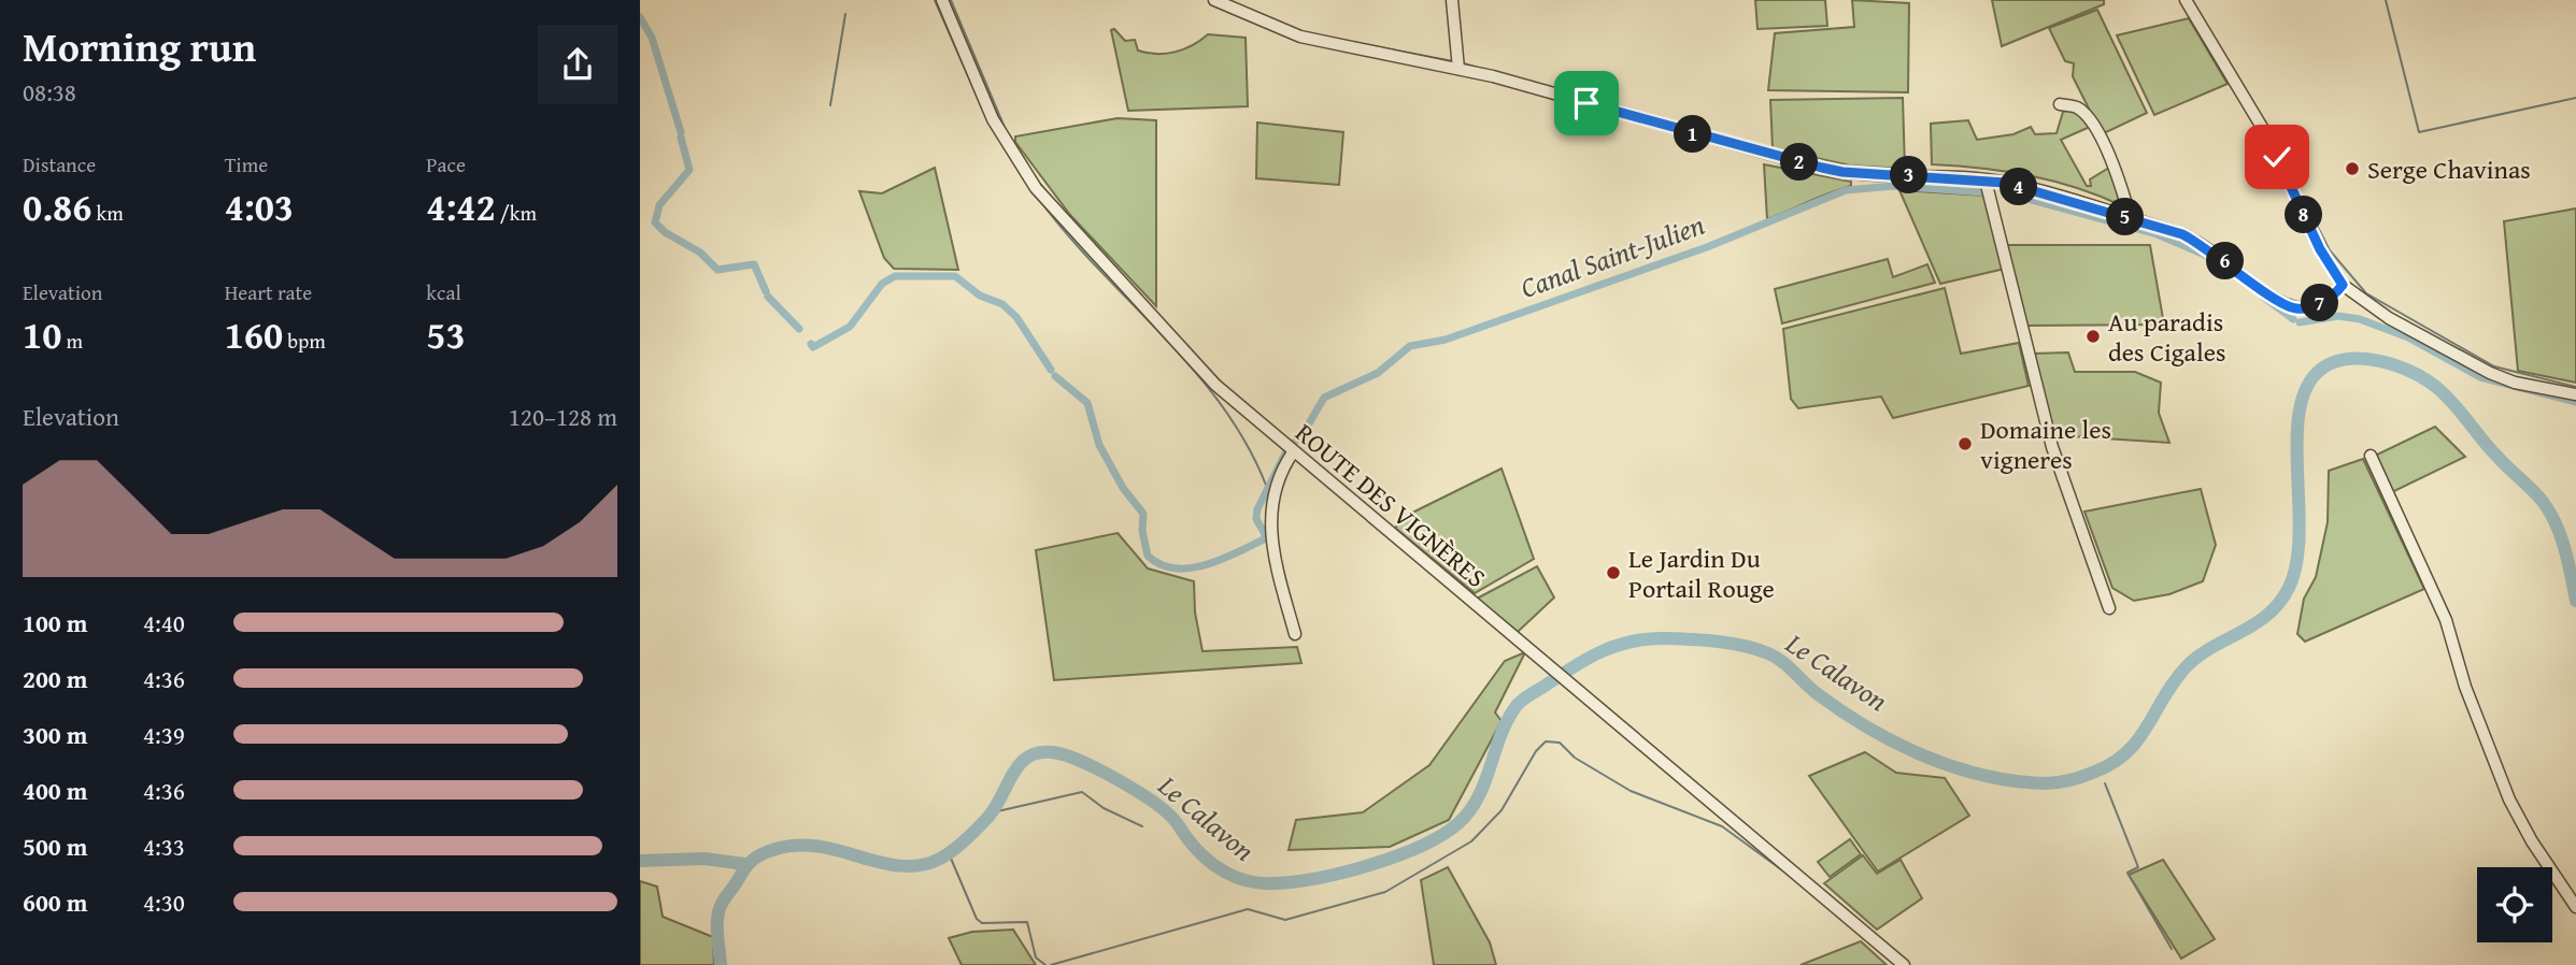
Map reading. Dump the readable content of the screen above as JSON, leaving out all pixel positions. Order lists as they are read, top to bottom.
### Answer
{
  "streets": {
    "street": ["ROUTE DES VIGNÈRES"]
  },
  "water": ["Canal Saint-Julien", "Le Calavon"],
  "places": [
    "Serge Chavinas",
    "Au paradis des Cigales",
    "Domaine les vigneres",
    "Le Jardin Du Portail Rouge"
  ],
  "page": {
    "heading": ["Morning run", "08:38"],
    "pins": [
      "1",
      "2",
      "3",
      "4",
      "8",
      "5",
      "6",
      "7"
    ],
    "stats": [
      ["Distance", "0.86 km"],
      ["Time", "4:03"],
      ["Pace", "4:42 /km"],
      ["Elevation", "10 m"],
      ["Heart rate", "160 bpm"],
      ["kcal", "53"]
    ],
    "chart": ["Elevation", "120–128 m"],
    "list": [
      {
        "name": "100 m",
        "note": "4:40"
      },
      {
        "name": "200 m",
        "note": "4:36"
      },
      {
        "name": "300 m",
        "note": "4:39"
      },
      {
        "name": "400 m",
        "note": "4:36"
      },
      {
        "name": "500 m",
        "note": "4:33"
      },
      {
        "name": "600 m",
        "note": "4:30"
      }
    ]
  }
}
